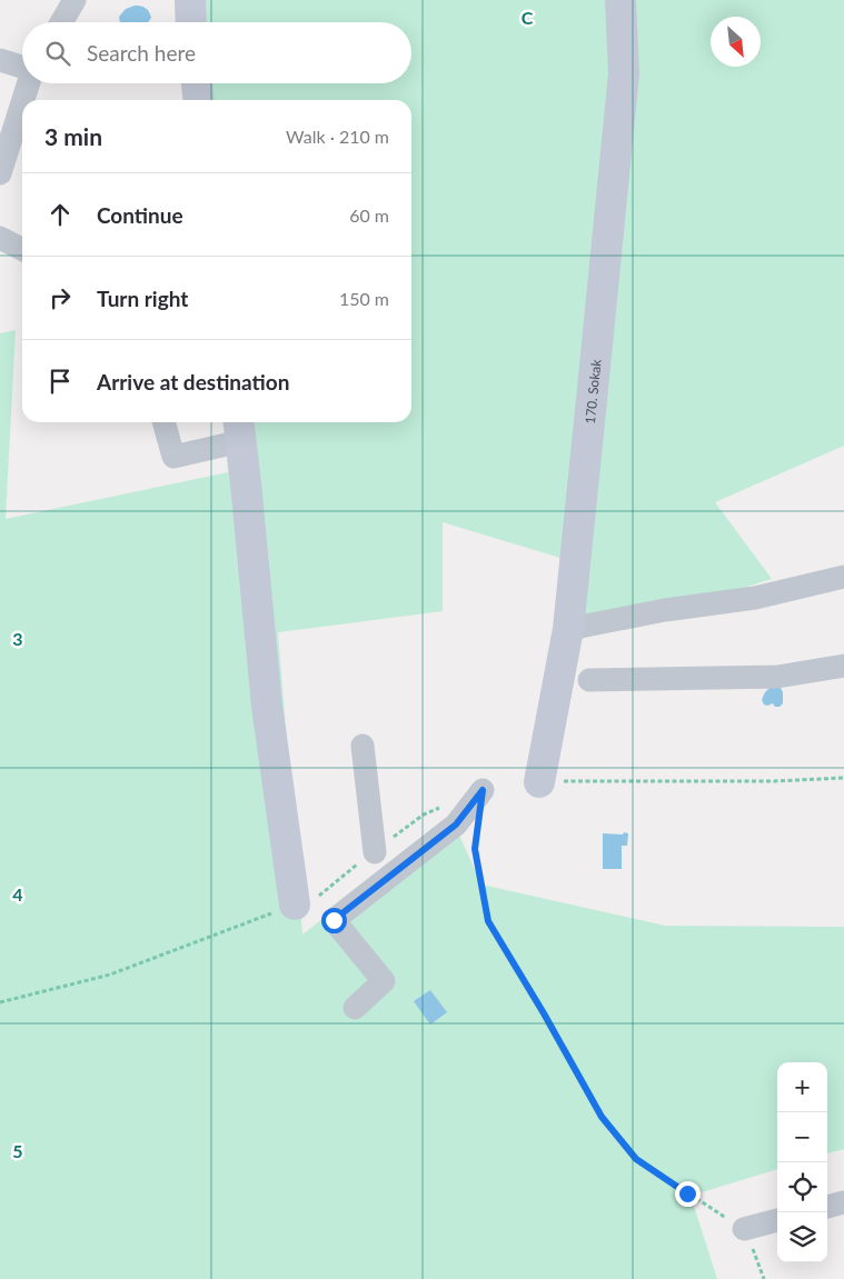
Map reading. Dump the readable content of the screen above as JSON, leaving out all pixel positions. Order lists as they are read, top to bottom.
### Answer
{
  "streets": {
    "street": ["170. Sokak"]
  },
  "north": "bottom right",
  "page": {
    "search": "Search here",
    "heading": ["3 min", "Walk · 210 m"],
    "list": [
      ["Continue", "60 m"],
      ["Turn right", "150 m"],
      "Arrive at destination"
    ],
    "map_buttons": ["+", "−"]
  },
  "grid": {
    "columns": ["C"],
    "rows": ["3", "4", "5"]
  }
}
